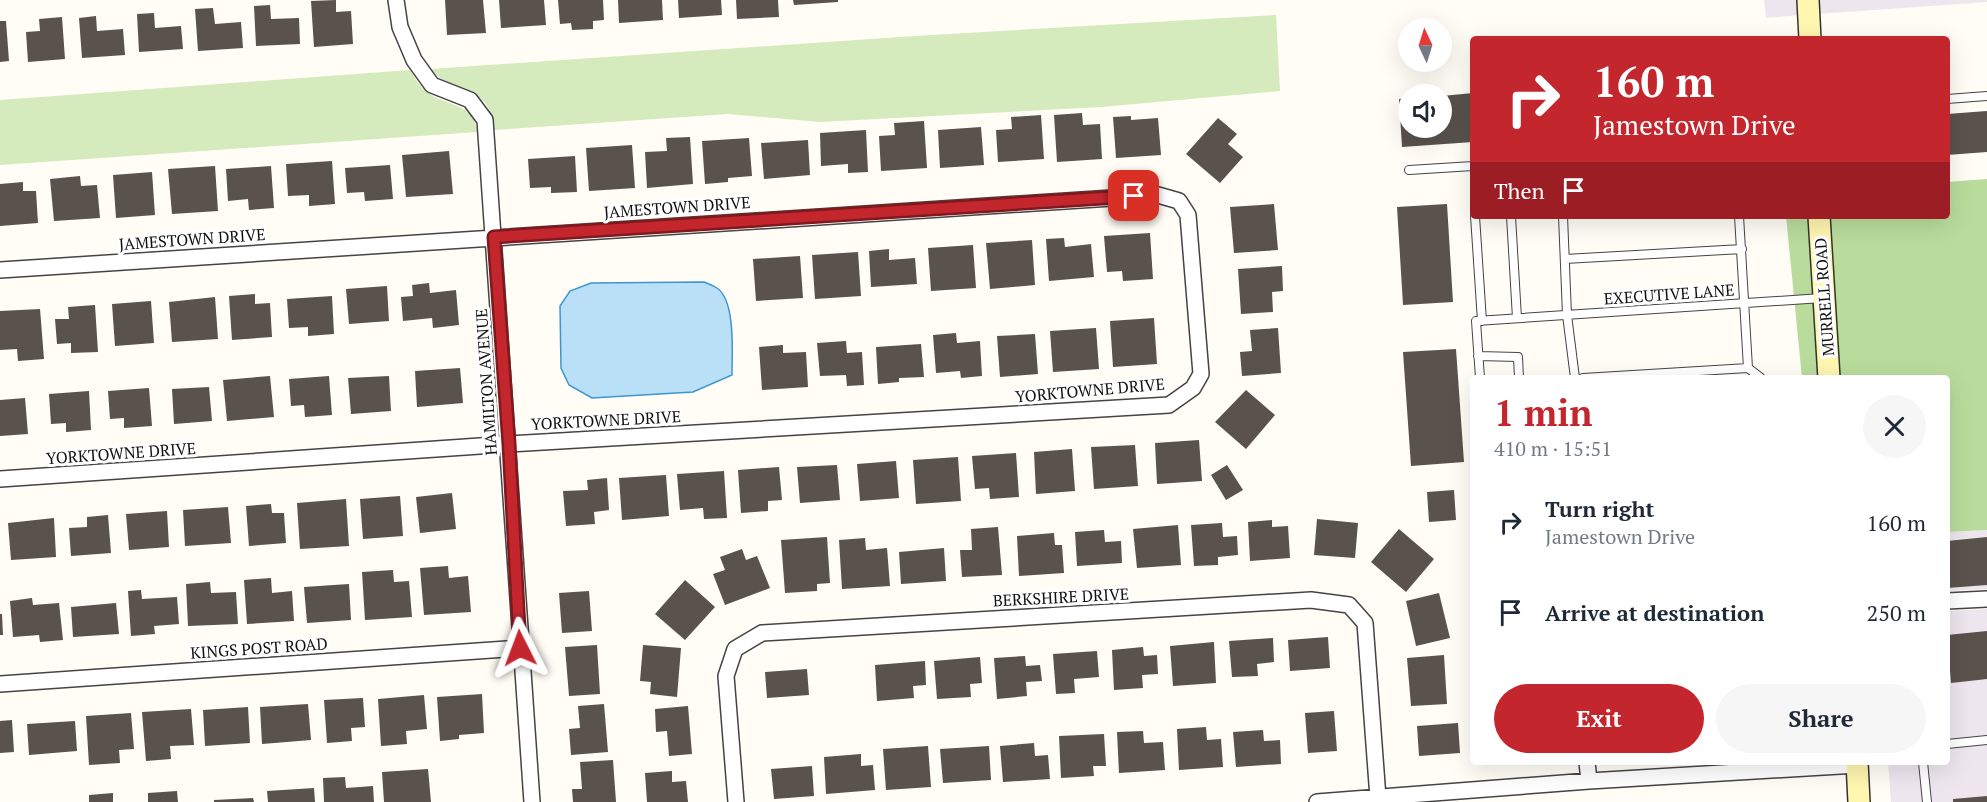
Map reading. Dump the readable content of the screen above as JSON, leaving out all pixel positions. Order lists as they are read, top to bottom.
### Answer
{
  "streets": {
    "street": [
      "JAMESTOWN DRIVE",
      "MURRELL ROAD",
      "HAMILTON AVENUE",
      "YORKTOWNE DRIVE",
      "BERKSHIRE DRIVE",
      "KINGS POST ROAD"
    ],
    "lane": ["EXECUTIVE LANE"]
  },
  "crossings": [
    ["JAMESTOWN DRIVE", "HAMILTON AVENUE"],
    ["JAMESTOWN DRIVE", "YORKTOWNE DRIVE"],
    ["EXECUTIVE LANE", "MURRELL ROAD"],
    ["HAMILTON AVENUE", "YORKTOWNE DRIVE"],
    ["HAMILTON AVENUE", "KINGS POST ROAD"]
  ],
  "north": "top",
  "page": {
    "turn": ["160 m", "Jamestown Drive"],
    "then": "Then",
    "heading": ["1 min", "410 m · 15:51"],
    "list": [
      {
        "name": "Turn right",
        "note": "Jamestown Drive",
        "value": "160 m"
      },
      {
        "name": "Arrive at destination",
        "value": "250 m"
      }
    ],
    "buttons": ["Exit", "Share"]
  }
}
